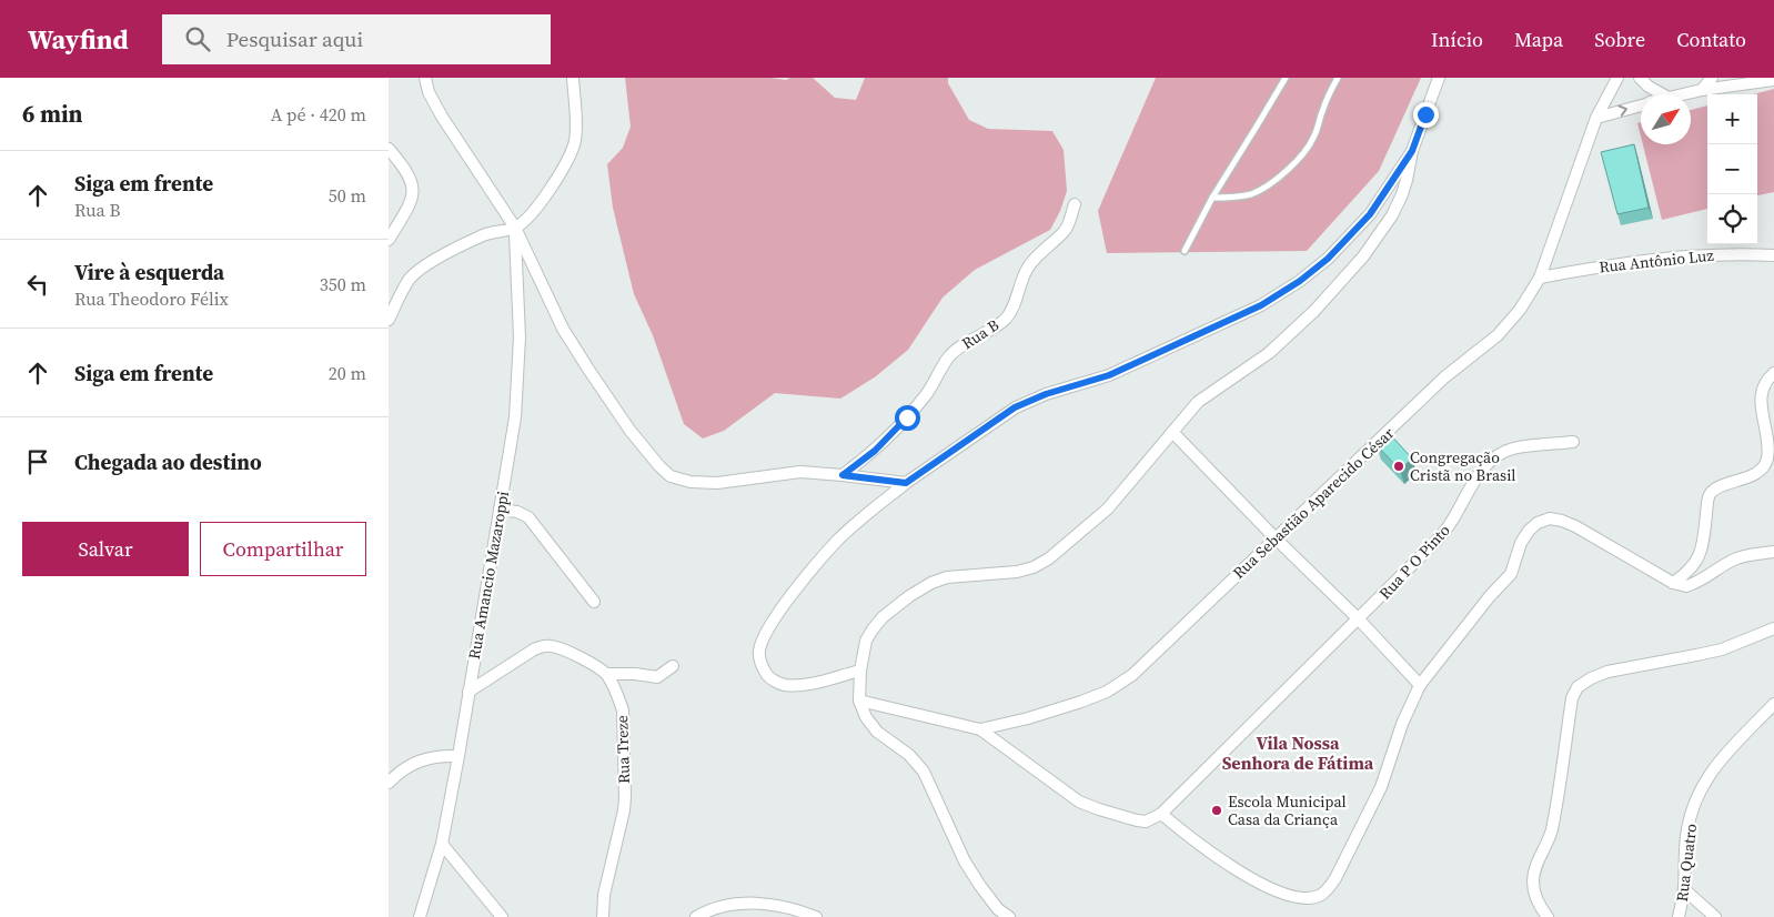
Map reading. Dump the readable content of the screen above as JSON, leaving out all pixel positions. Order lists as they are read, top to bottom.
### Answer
{
  "streets": {
    "street": [
      "Rua Antônio Luz",
      "Rua B",
      "Rua Sebastião Aparecido César",
      "Rua P O Pinto",
      "Rua Amancio Mazaroppi",
      "Rua Treze",
      "Rua Quatro"
    ]
  },
  "crossings": [
    ["Rua Antônio Luz", "Rua Sebastião Aparecido César"]
  ],
  "districts": ["Vila Nossa Senhora de Fátima"],
  "places": ["Congregação Cristã no Brasil", "Escola Municipal Casa da Criança"],
  "north": "top right",
  "page": {
    "header": "Wayfind",
    "search": "Pesquisar aqui",
    "nav": [
      "Início",
      "Mapa",
      "Sobre",
      "Contato"
    ],
    "heading": ["6 min", "A pé · 420 m"],
    "map_buttons": ["+", "−"],
    "list": [
      ["Siga em frente", "Rua B", "50 m"],
      ["Vire à esquerda", "Rua Theodoro Félix", "350 m"],
      ["Siga em frente", "20 m"],
      "Chegada ao destino"
    ],
    "buttons": ["Salvar", "Compartilhar"]
  }
}
